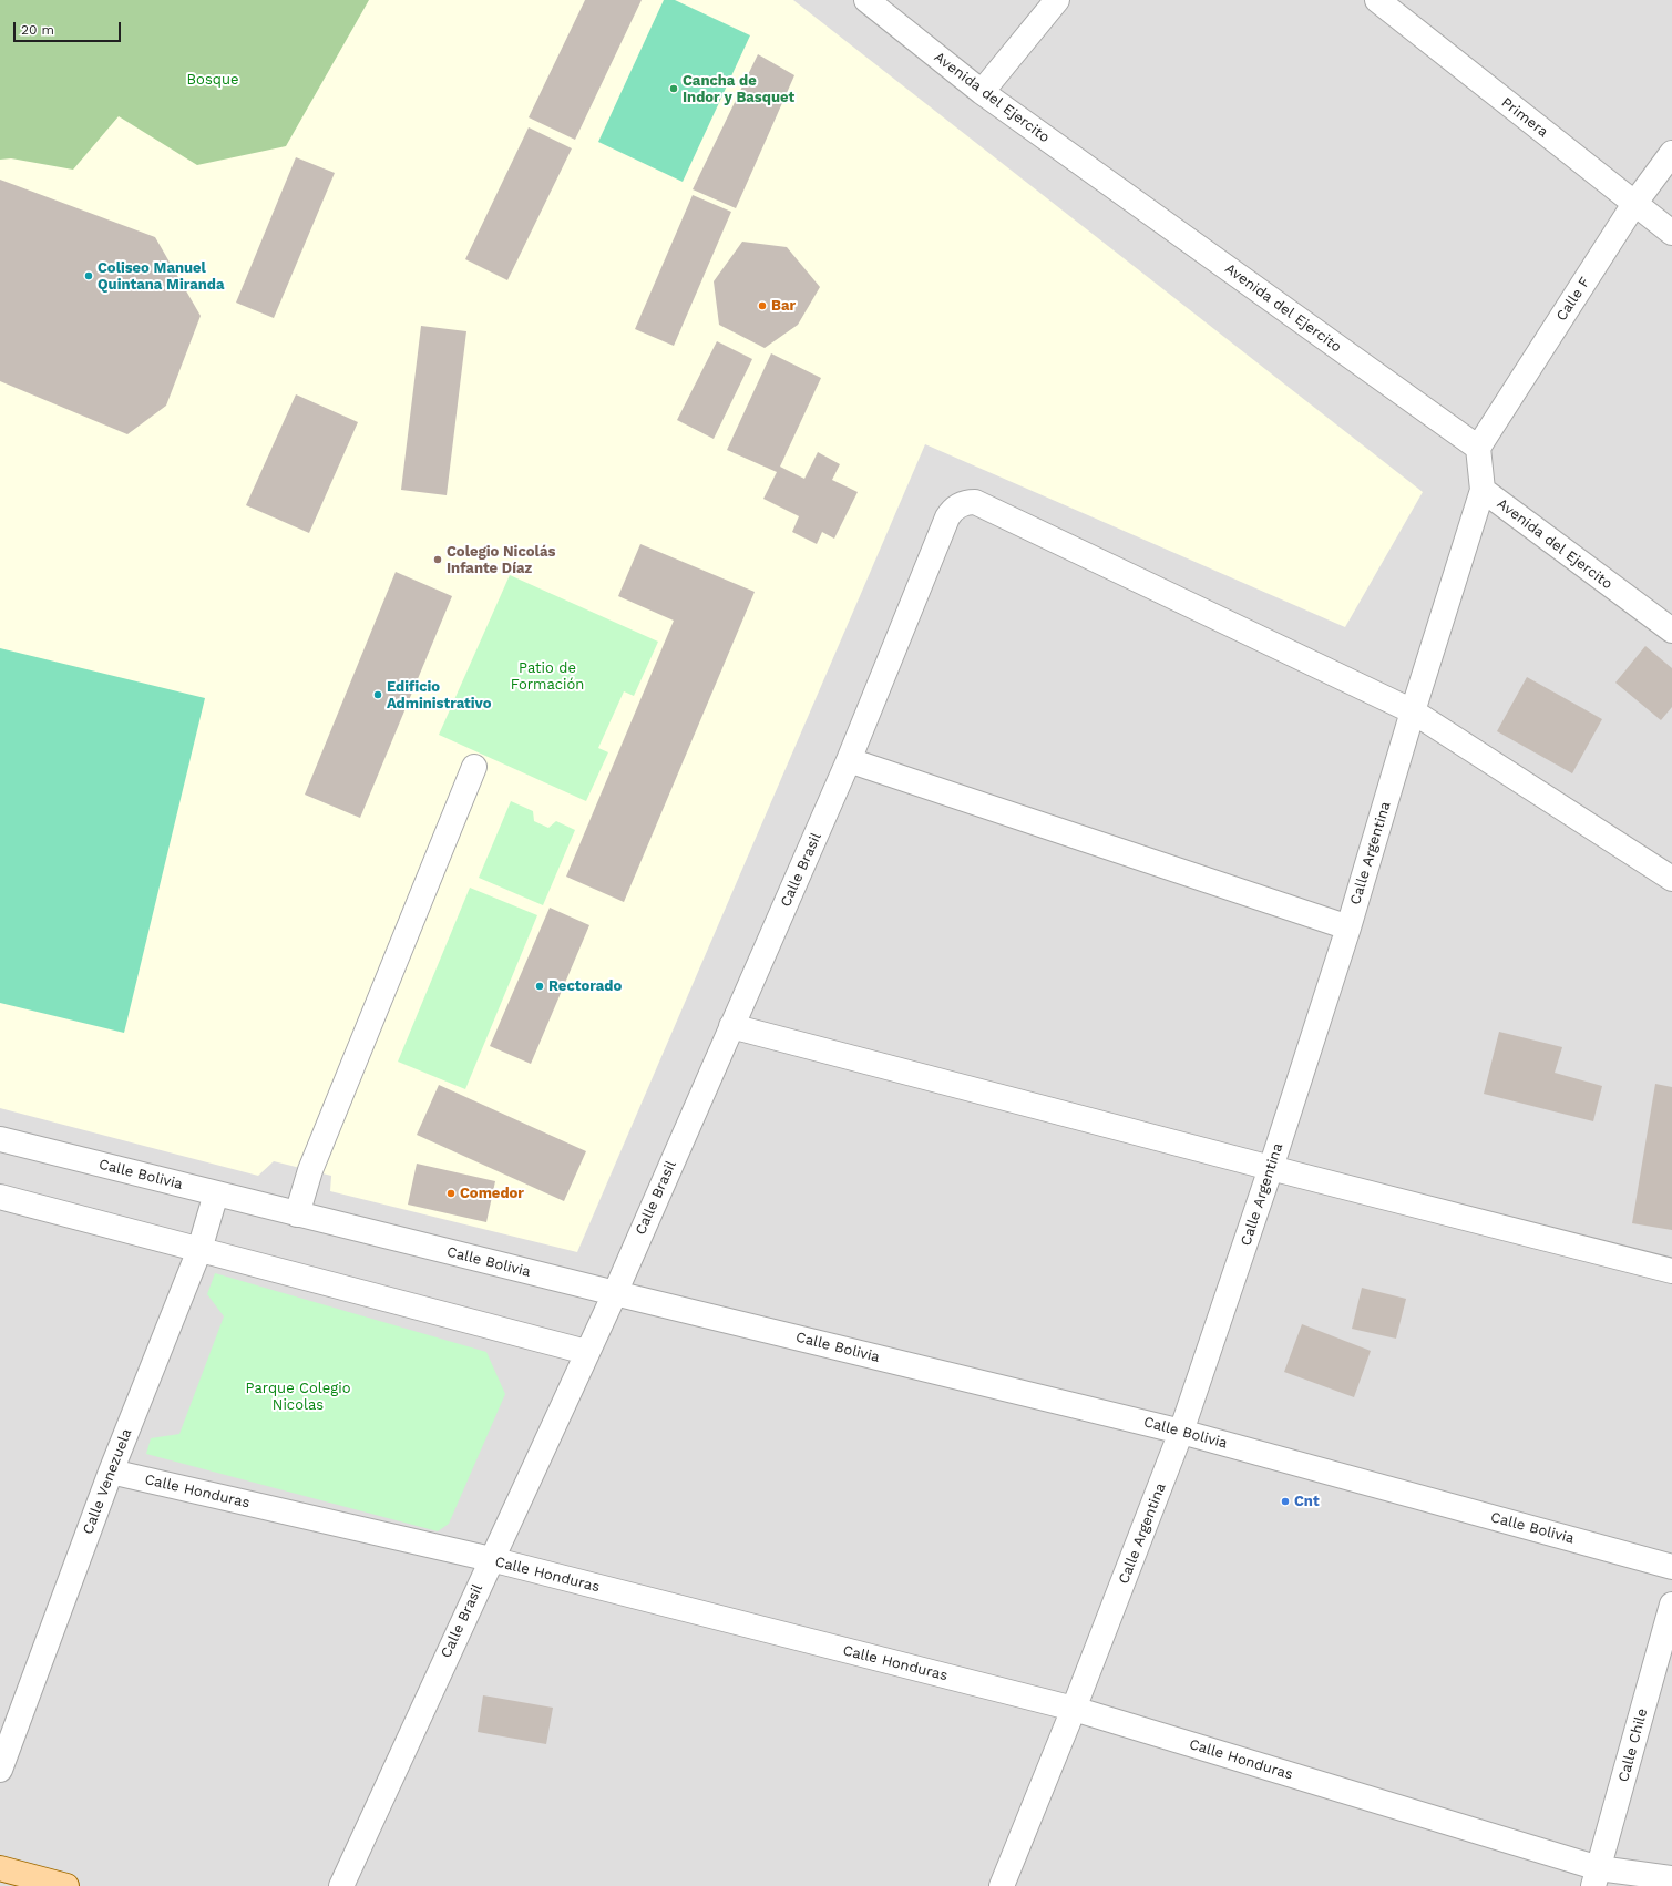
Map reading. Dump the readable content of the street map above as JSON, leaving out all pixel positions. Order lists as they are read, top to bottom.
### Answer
{
  "streets": {
    "street": [
      "Avenida del Ejercito",
      "Primera",
      "Calle F",
      "Calle Argentina",
      "Calle Brasil",
      "Calle Bolivia",
      "Calle Venezuela",
      "Calle Honduras",
      "Calle Chile"
    ]
  },
  "crossings": [
    ["Avenida del Ejercito", "Calle F"],
    ["Avenida del Ejercito", "Calle Argentina"],
    ["Primera", "Calle F"],
    ["Calle Argentina", "Calle Brasil"],
    ["Calle Argentina", "Calle Bolivia"],
    ["Calle Argentina", "Calle Honduras"],
    ["Calle Brasil", "Calle Bolivia"],
    ["Calle Brasil", "Calle Honduras"],
    ["Calle Bolivia", "Calle Venezuela"],
    ["Calle Venezuela", "Calle Honduras"],
    ["Calle Honduras", "Calle Chile"]
  ],
  "parks": ["Bosque", "Patio de Formación", "Parque Colegio Nicolas"],
  "places": [
    "Cancha de Indor y Basquet",
    "Coliseo Manuel Quintana Miranda",
    "Bar",
    "Colegio Nicolás Infante Díaz",
    "Edificio Administrativo",
    "Rectorado",
    "Comedor",
    "Cnt"
  ],
  "scale_bar": "20 m"
}
